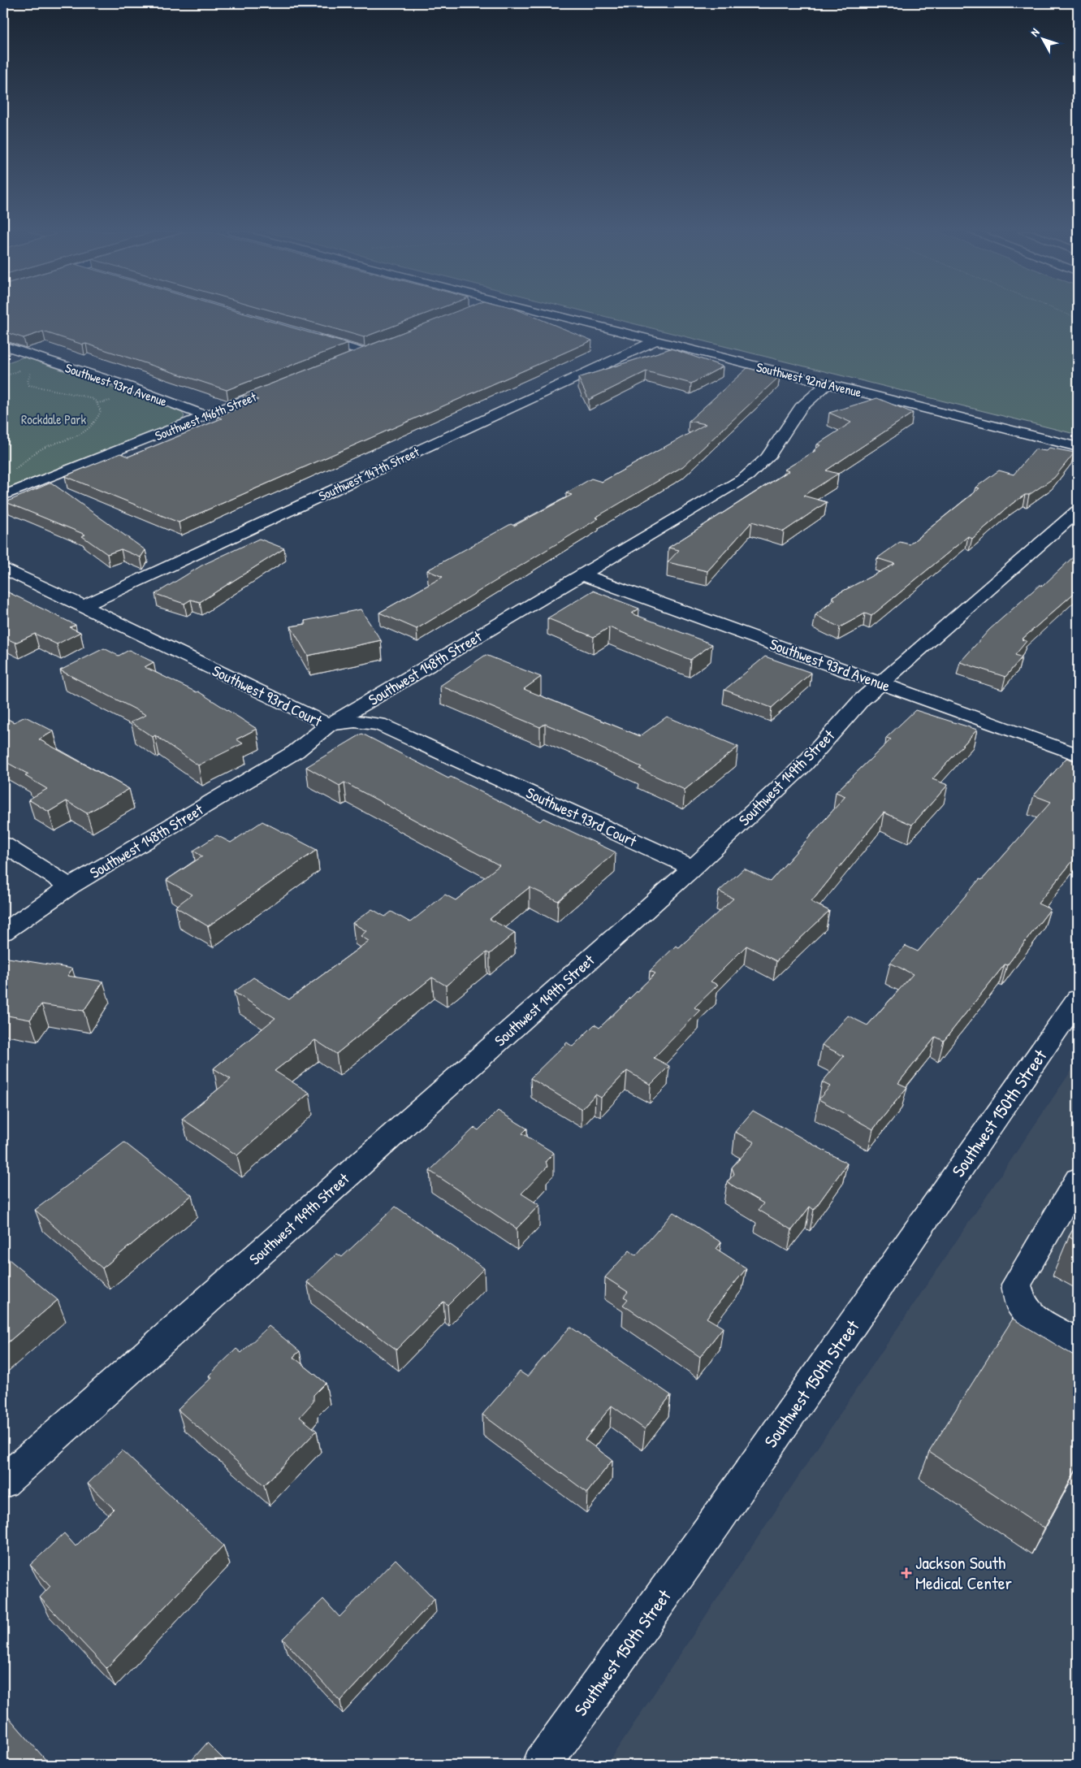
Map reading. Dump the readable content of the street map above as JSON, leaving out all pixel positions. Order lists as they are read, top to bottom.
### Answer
{
  "streets": {
    "main road": [
      "Southwest 92nd Avenue",
      "Southwest 93rd Avenue",
      "Southwest 146th Street",
      "Southwest 147th Street",
      "Southwest 148th Street",
      "Southwest 93rd Court",
      "Southwest 149th Street",
      "Southwest 150th Street"
    ]
  },
  "crossings": [
    ["Southwest 92nd Avenue", "Southwest 147th Street"],
    ["Southwest 92nd Avenue", "Southwest 148th Street"],
    ["Southwest 93rd Avenue", "Southwest 146th Street"],
    ["Southwest 93rd Avenue", "Southwest 148th Street"],
    ["Southwest 93rd Avenue", "Southwest 149th Street"],
    ["Southwest 147th Street", "Southwest 93rd Court"],
    ["Southwest 148th Street", "Southwest 93rd Court"],
    ["Southwest 93rd Court", "Southwest 149th Street"]
  ],
  "parks": ["Rockdale Park"],
  "places": {
    "health": ["Jackson South Medical Center"]
  },
  "north": "top left"
}
